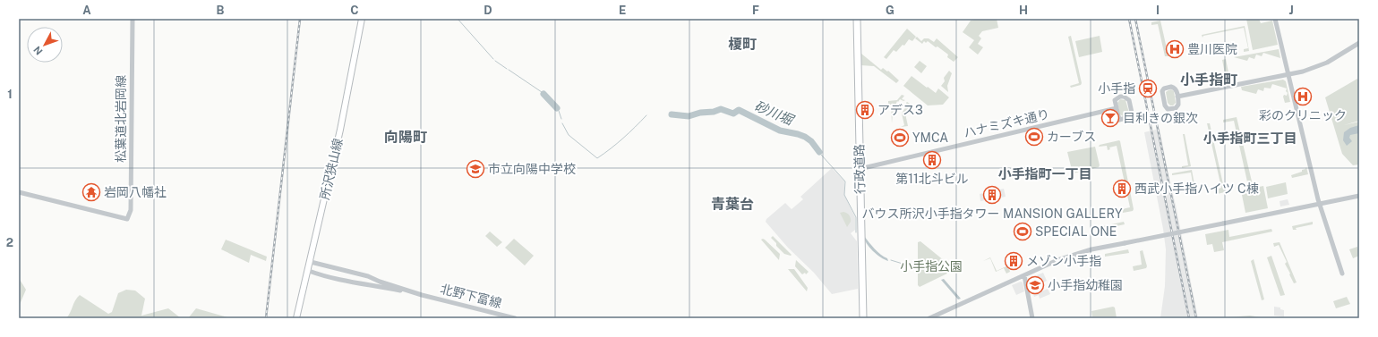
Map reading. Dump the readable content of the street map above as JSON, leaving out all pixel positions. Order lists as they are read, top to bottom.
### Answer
{
  "streets": {
    "highway": ["行政道路"],
    "main road": ["所沢狭山線"],
    "street": ["松葉道北岩岡線", "ハナミズキ通り", "北野下富線"]
  },
  "crossings": [
    ["ハナミズキ通り", "行政道路"]
  ],
  "districts": [
    "榎町",
    "小手指町",
    "向陽町",
    "小手指町三丁目",
    "小手指町一丁目",
    "青葉台"
  ],
  "water": ["砂川堀"],
  "parks": ["小手指公園"],
  "places": {
    "hospital": ["豊川医院", "彩のクリニック"],
    "station": ["小手指"],
    "building": [
      "アデス3",
      "第11北斗ビル",
      "西武小手指ハイツ C棟",
      "バウス所沢小手指タワー MANSION GALLERY",
      "メゾン小手指"
    ],
    "bar": ["目利きの銀次"],
    "sports": ["カーブス", "YMCA", "SPECIAL ONE"],
    "school or university": ["市立向陽中学校", "小手指幼稚園"],
    "temple": ["岩岡八幡社"]
  },
  "north": "bottom left",
  "grid": {
    "columns": [
      "A",
      "B",
      "C",
      "D",
      "E",
      "F",
      "G",
      "H",
      "I",
      "J"
    ],
    "rows": ["1", "2"]
  }
}
